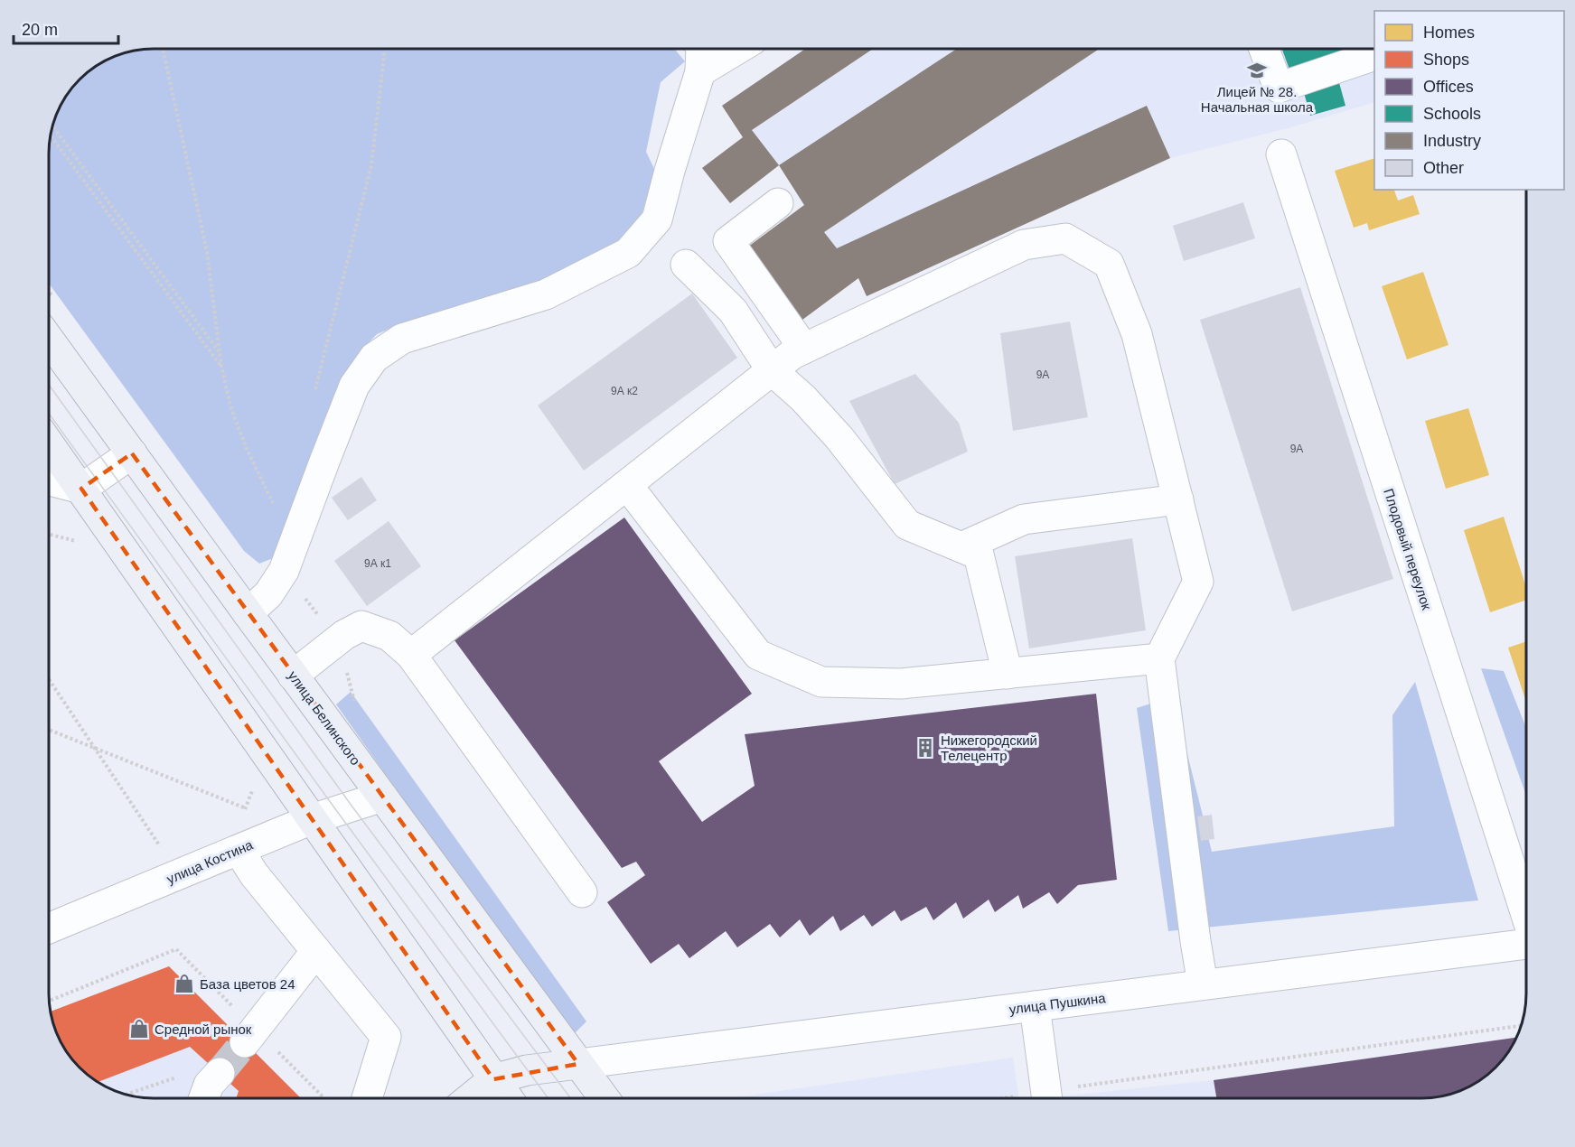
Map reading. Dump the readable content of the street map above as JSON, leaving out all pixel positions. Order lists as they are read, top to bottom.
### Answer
{
  "streets": {
    "main road": ["улица Белинского"],
    "street": ["Плодовый переулок", "улица Костина", "улица Пушкина"]
  },
  "crossings": [
    ["улица Белинского", "улица Костина"],
    ["улица Белинского", "улица Пушкина"]
  ],
  "places": {
    "school or university": ["Лицей № 28. Начальная школа"],
    "building": ["Нижегородский Телецентр"],
    "shop": ["База цветов 24", "Средной рынок"]
  },
  "house_numbers": [
    "9А",
    "9А к2",
    "9А",
    "9А к1"
  ],
  "legend": [
    "Homes",
    "Shops",
    "Offices",
    "Schools",
    "Industry",
    "Other"
  ],
  "scale_bar": "20 m"
}
